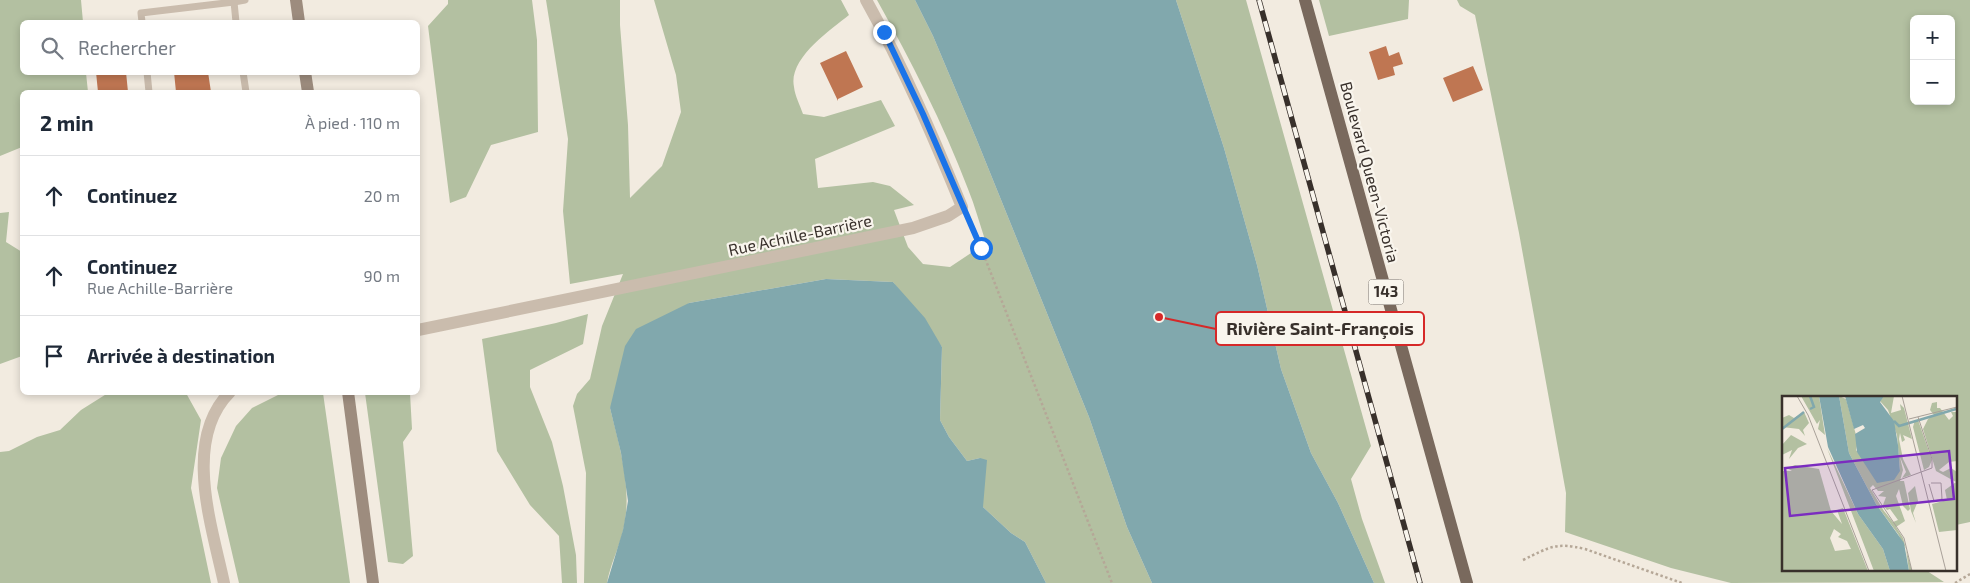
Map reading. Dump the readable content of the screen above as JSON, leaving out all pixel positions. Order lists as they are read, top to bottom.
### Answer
{
  "streets": {
    "main road": ["Boulevard Queen-Victoria", "143"],
    "street": ["Rue Achille-Barrière"]
  },
  "places": ["Rivière Saint-François"],
  "page": {
    "map_buttons": ["+", "−"],
    "search": "Rechercher",
    "heading": ["2 min", "À pied · 110 m"],
    "list": [
      ["Continuez", "20 m"],
      ["Continuez", "Rue Achille-Barrière", "90 m"],
      "Arrivée à destination"
    ]
  }
}
